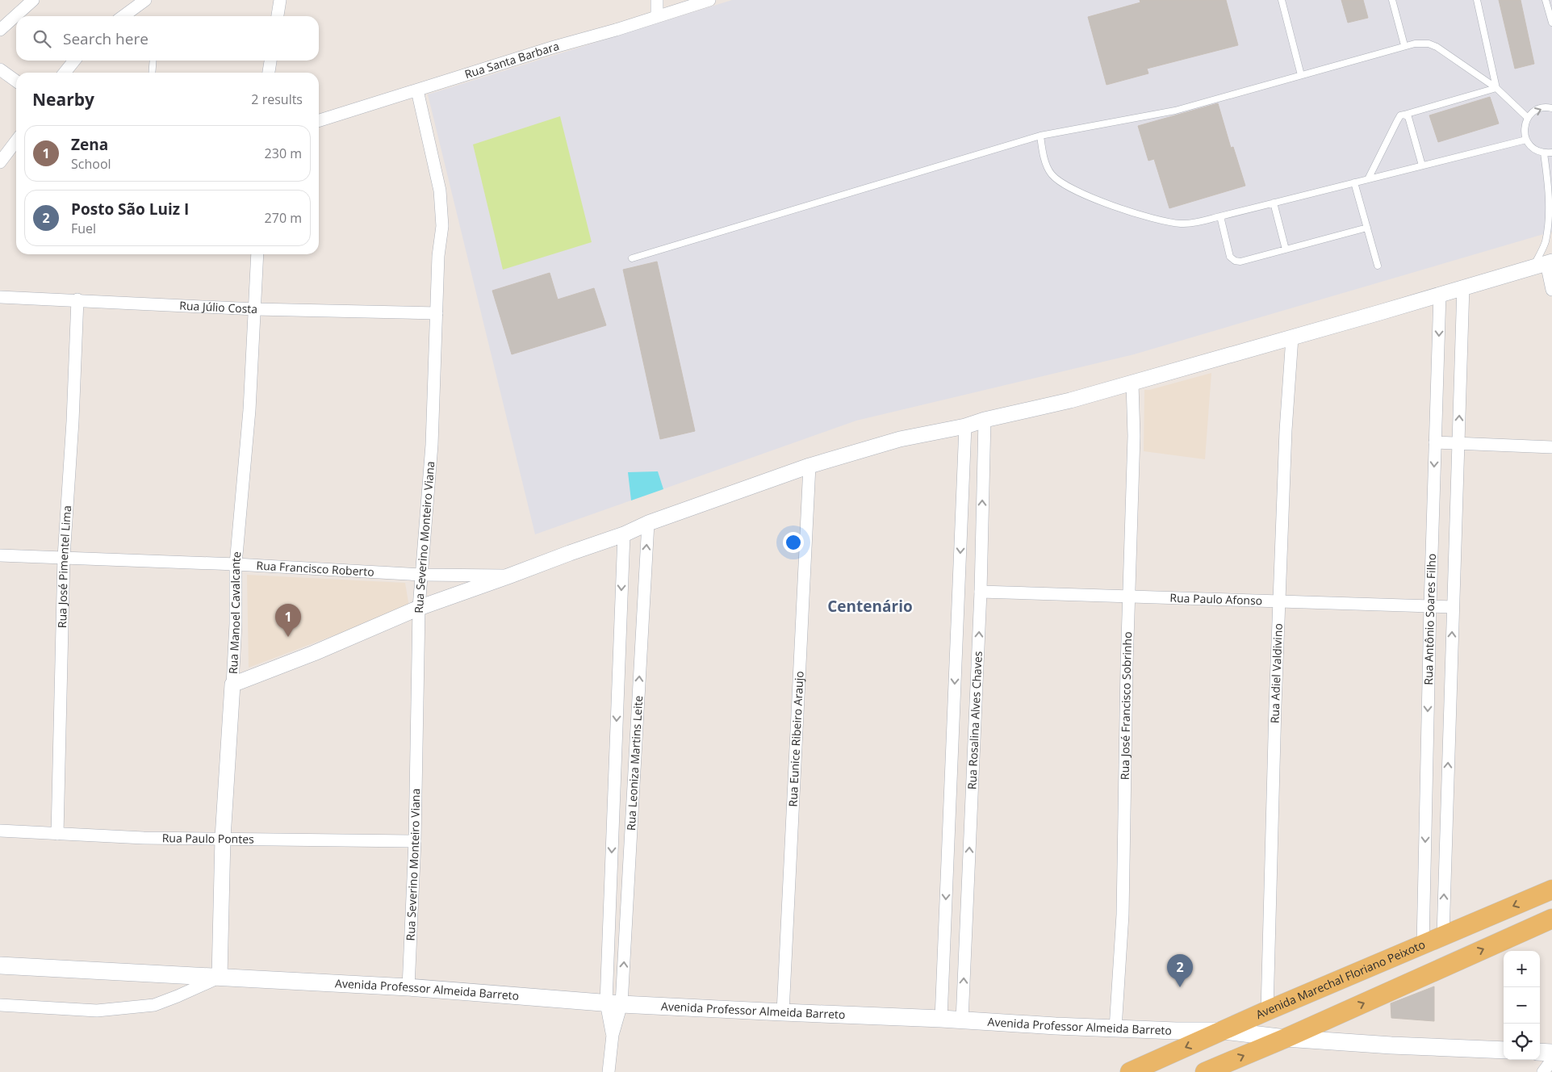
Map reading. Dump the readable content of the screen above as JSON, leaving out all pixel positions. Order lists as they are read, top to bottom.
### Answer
{
  "streets": {
    "main road": ["Avenida Marechal Floriano Peixoto", "Avenida Professor Almeida Barreto"],
    "street": [
      "Rua Santa Barbara",
      "Rua Júlio Costa",
      "Rua Severino Monteiro Viana",
      "Rua José Pimentel Lima",
      "Rua Francisco Roberto",
      "Rua Paulo Afonso",
      "Rua Manoel Cavalcante",
      "Rua Antônio Soares Filho",
      "Rua Adiel Valdivino",
      "Rua José Francisco Sobrinho",
      "Rua Rosalina Alves Chaves",
      "Rua Eunice Ribeiro Araujo",
      "Rua Leoniza Martins Leite",
      "Rua Paulo Pontes"
    ]
  },
  "crossings": [
    ["Rua Santa Barbara", "Rua Severino Monteiro Viana"],
    ["Rua Júlio Costa", "Rua Severino Monteiro Viana"],
    ["Rua Júlio Costa", "Rua José Pimentel Lima"],
    ["Rua Júlio Costa", "Rua Manoel Cavalcante"],
    ["Rua Severino Monteiro Viana", "Rua Francisco Roberto"],
    ["Rua Severino Monteiro Viana", "Rua Paulo Pontes"],
    ["Rua Severino Monteiro Viana", "Avenida Professor Almeida Barreto"],
    ["Rua José Pimentel Lima", "Rua Francisco Roberto"],
    ["Rua José Pimentel Lima", "Rua Paulo Pontes"],
    ["Rua Francisco Roberto", "Rua Manoel Cavalcante"],
    ["Rua Paulo Afonso", "Rua Antônio Soares Filho"],
    ["Rua Paulo Afonso", "Rua Adiel Valdivino"],
    ["Rua Paulo Afonso", "Rua José Francisco Sobrinho"],
    ["Rua Paulo Afonso", "Rua Rosalina Alves Chaves"],
    ["Rua Manoel Cavalcante", "Rua Paulo Pontes"],
    ["Rua Manoel Cavalcante", "Avenida Professor Almeida Barreto"],
    ["Rua Antônio Soares Filho", "Avenida Marechal Floriano Peixoto"],
    ["Rua Adiel Valdivino", "Avenida Marechal Floriano Peixoto"],
    ["Rua José Francisco Sobrinho", "Avenida Professor Almeida Barreto"],
    ["Rua Rosalina Alves Chaves", "Avenida Professor Almeida Barreto"],
    ["Rua Eunice Ribeiro Araujo", "Avenida Professor Almeida Barreto"],
    ["Rua Leoniza Martins Leite", "Avenida Professor Almeida Barreto"],
    ["Avenida Marechal Floriano Peixoto", "Avenida Professor Almeida Barreto"]
  ],
  "districts": ["Centenário"],
  "page": {
    "search": "Search here",
    "heading": ["Nearby", "2 results"],
    "list": [
      {
        "mark": "1",
        "name": "Zena",
        "note": "School",
        "value": "230 m"
      },
      {
        "mark": "2",
        "name": "Posto São Luiz I",
        "note": "Fuel",
        "value": "270 m"
      }
    ],
    "pins": ["1", "2"],
    "map_buttons": ["+", "−"]
  }
}
